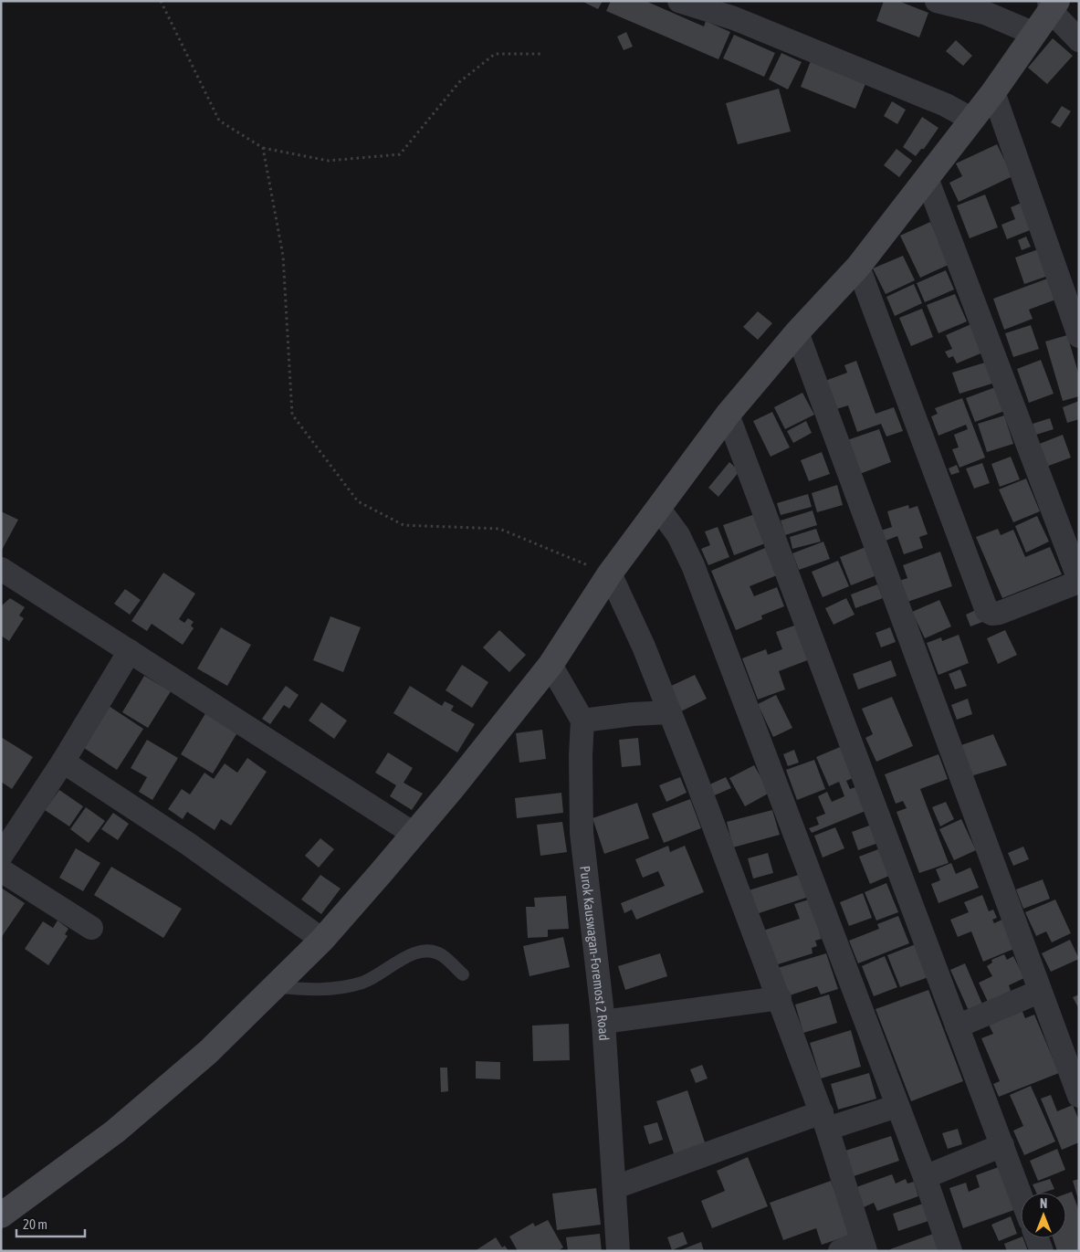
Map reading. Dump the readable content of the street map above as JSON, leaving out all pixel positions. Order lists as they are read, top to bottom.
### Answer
{
  "streets": {
    "street": ["Purok Kauswagan-Foremost 2 Road"]
  },
  "scale_bar": "20 m",
  "north": "top"
}
